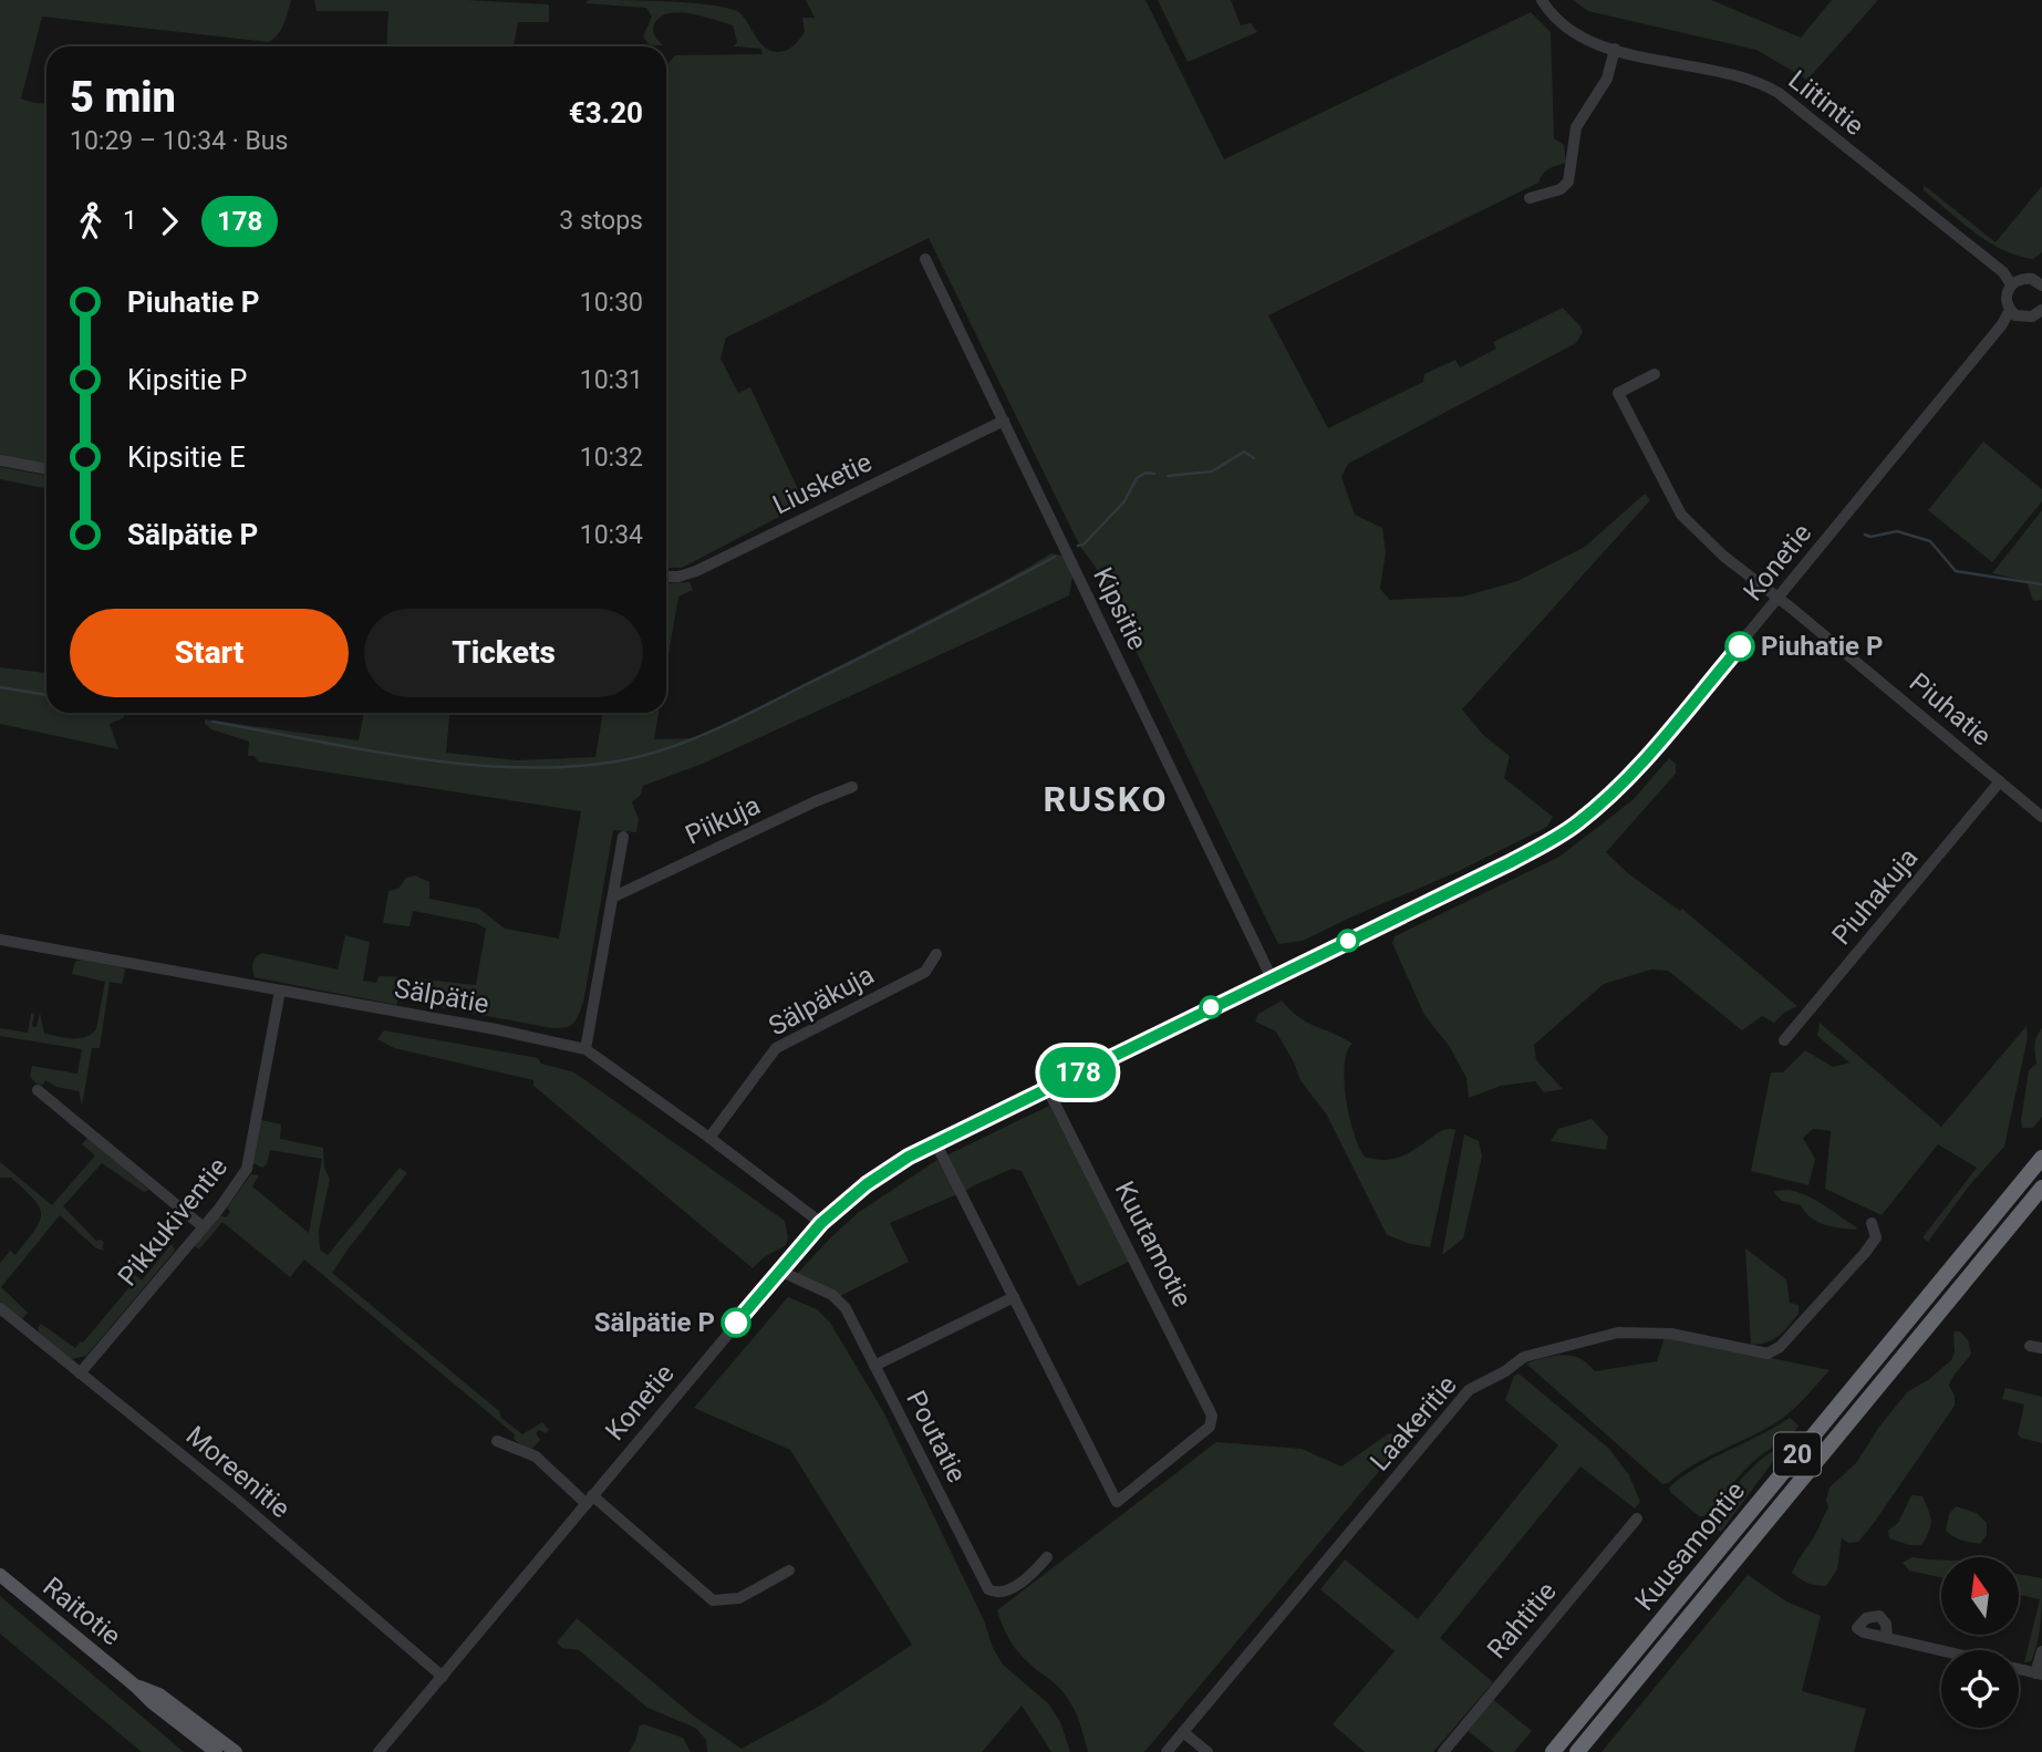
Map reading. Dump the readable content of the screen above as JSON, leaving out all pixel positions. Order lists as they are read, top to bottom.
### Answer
{
  "streets": {
    "highway": ["20", "Kuusamontie"],
    "main road": ["Raitotie"],
    "street": [
      "Liitintie",
      "Liusketie",
      "Konetie",
      "Kipsitie",
      "Piuhatie",
      "Piikuja",
      "Piuhakuja",
      "Sälpätie",
      "Sälpäkuja",
      "Pikkukiventie",
      "Kuutamotie",
      "Laakeritie",
      "Poutatie",
      "Moreenitie",
      "Rahtitie"
    ]
  },
  "crossings": [
    ["Liusketie", "Kipsitie"],
    ["Konetie", "Kipsitie"],
    ["Konetie", "Piuhatie"],
    ["Konetie", "Sälpätie"],
    ["Konetie", "Kuutamotie"],
    ["Konetie", "Poutatie"],
    ["Konetie", "Moreenitie"],
    ["Piuhatie", "Piuhakuja"],
    ["Sälpätie", "Sälpäkuja"],
    ["Sälpätie", "Pikkukiventie"],
    ["Pikkukiventie", "Moreenitie"]
  ],
  "districts": ["RUSKO"],
  "places": ["Piuhatie P", "Sälpätie P"],
  "lines": ["bus line 178"],
  "north": "top",
  "page": {
    "on_map": "178",
    "heading": ["5 min", "10:29 – 10:34 · Bus", "€3.20"],
    "legs": ["1", "178", "3 stops"],
    "list": [
      {
        "name": "Piuhatie P",
        "value": "10:30"
      },
      {
        "name": "Kipsitie P",
        "value": "10:31"
      },
      {
        "name": "Kipsitie E",
        "value": "10:32"
      },
      {
        "name": "Sälpätie P",
        "value": "10:34"
      }
    ],
    "buttons": ["Start", "Tickets"]
  }
}
